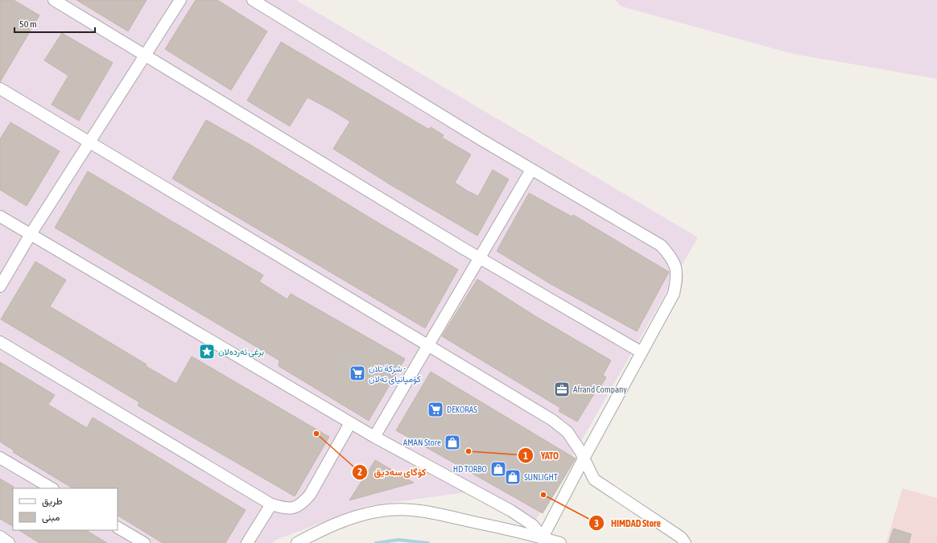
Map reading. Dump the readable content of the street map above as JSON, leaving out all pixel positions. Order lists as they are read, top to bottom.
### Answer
{
  "places": {
    "place": ["برغی ئەردەلان"],
    "supermarket": ["شركة تلان - کۆمپانیای تەلان", "DEKORAS"],
    "office": ["Afrand Company"],
    "other": ["کۆگای سەدیق", "YATO", "HIMDAD Store"],
    "shop": ["AMAN Store", "HD TORBO", "SUNLIGHT"]
  },
  "legend": ["طريق", "مبنى"],
  "scale_bar": "50 m"
}
